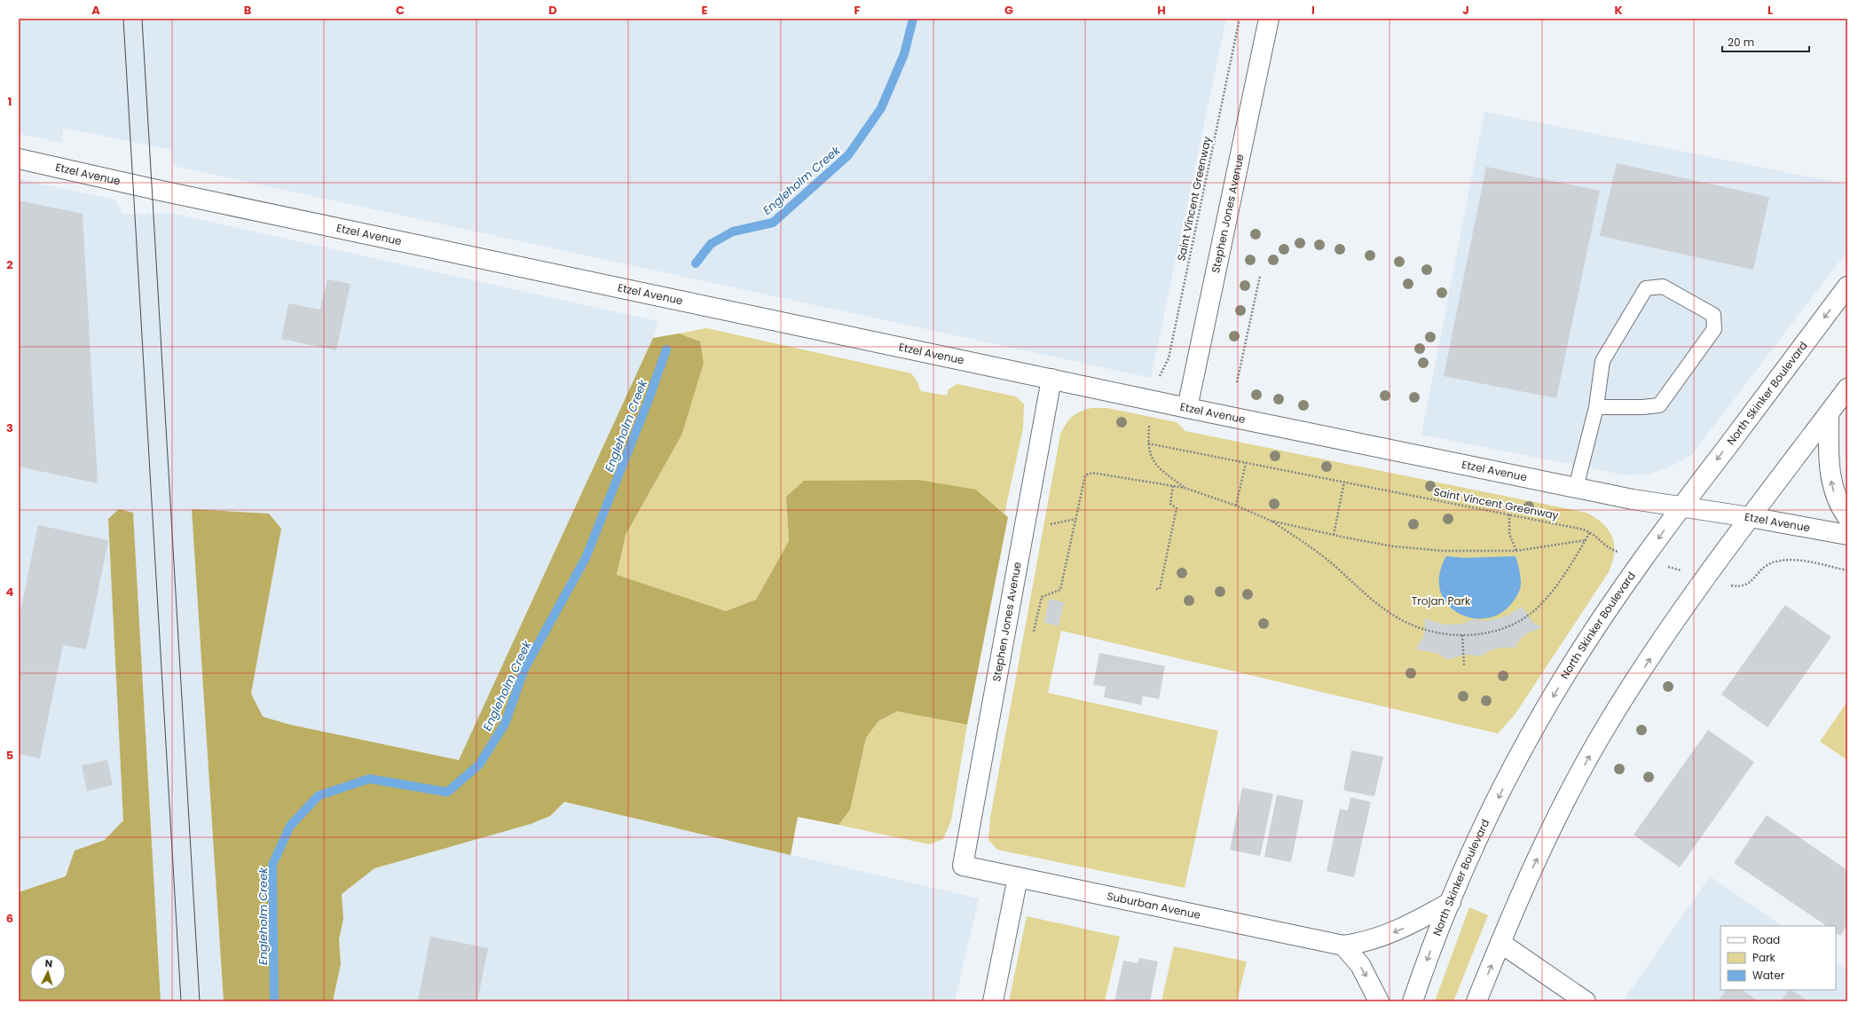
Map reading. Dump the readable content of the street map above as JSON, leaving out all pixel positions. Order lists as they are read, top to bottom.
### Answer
{
  "streets": {
    "street": [
      "Etzel Avenue",
      "Stephen Jones Avenue",
      "North Skinker Boulevard",
      "Suburban Avenue"
    ],
    "path": ["Saint Vincent Greenway"]
  },
  "crossings": [
    ["Etzel Avenue", "Stephen Jones Avenue"],
    ["Etzel Avenue", "North Skinker Boulevard"],
    ["Saint Vincent Greenway", "North Skinker Boulevard"],
    ["Stephen Jones Avenue", "Suburban Avenue"],
    ["North Skinker Boulevard", "Suburban Avenue"]
  ],
  "water": ["Engleholm Creek"],
  "parks": ["Trojan Park"],
  "legend": ["Road", "Park", "Water"],
  "scale_bar": "20 m",
  "north": "top",
  "grid": {
    "columns": [
      "A",
      "B",
      "C",
      "D",
      "E",
      "F",
      "G",
      "H",
      "I",
      "J",
      "K",
      "L"
    ],
    "rows": [
      "1",
      "2",
      "3",
      "4",
      "5",
      "6"
    ]
  }
}
